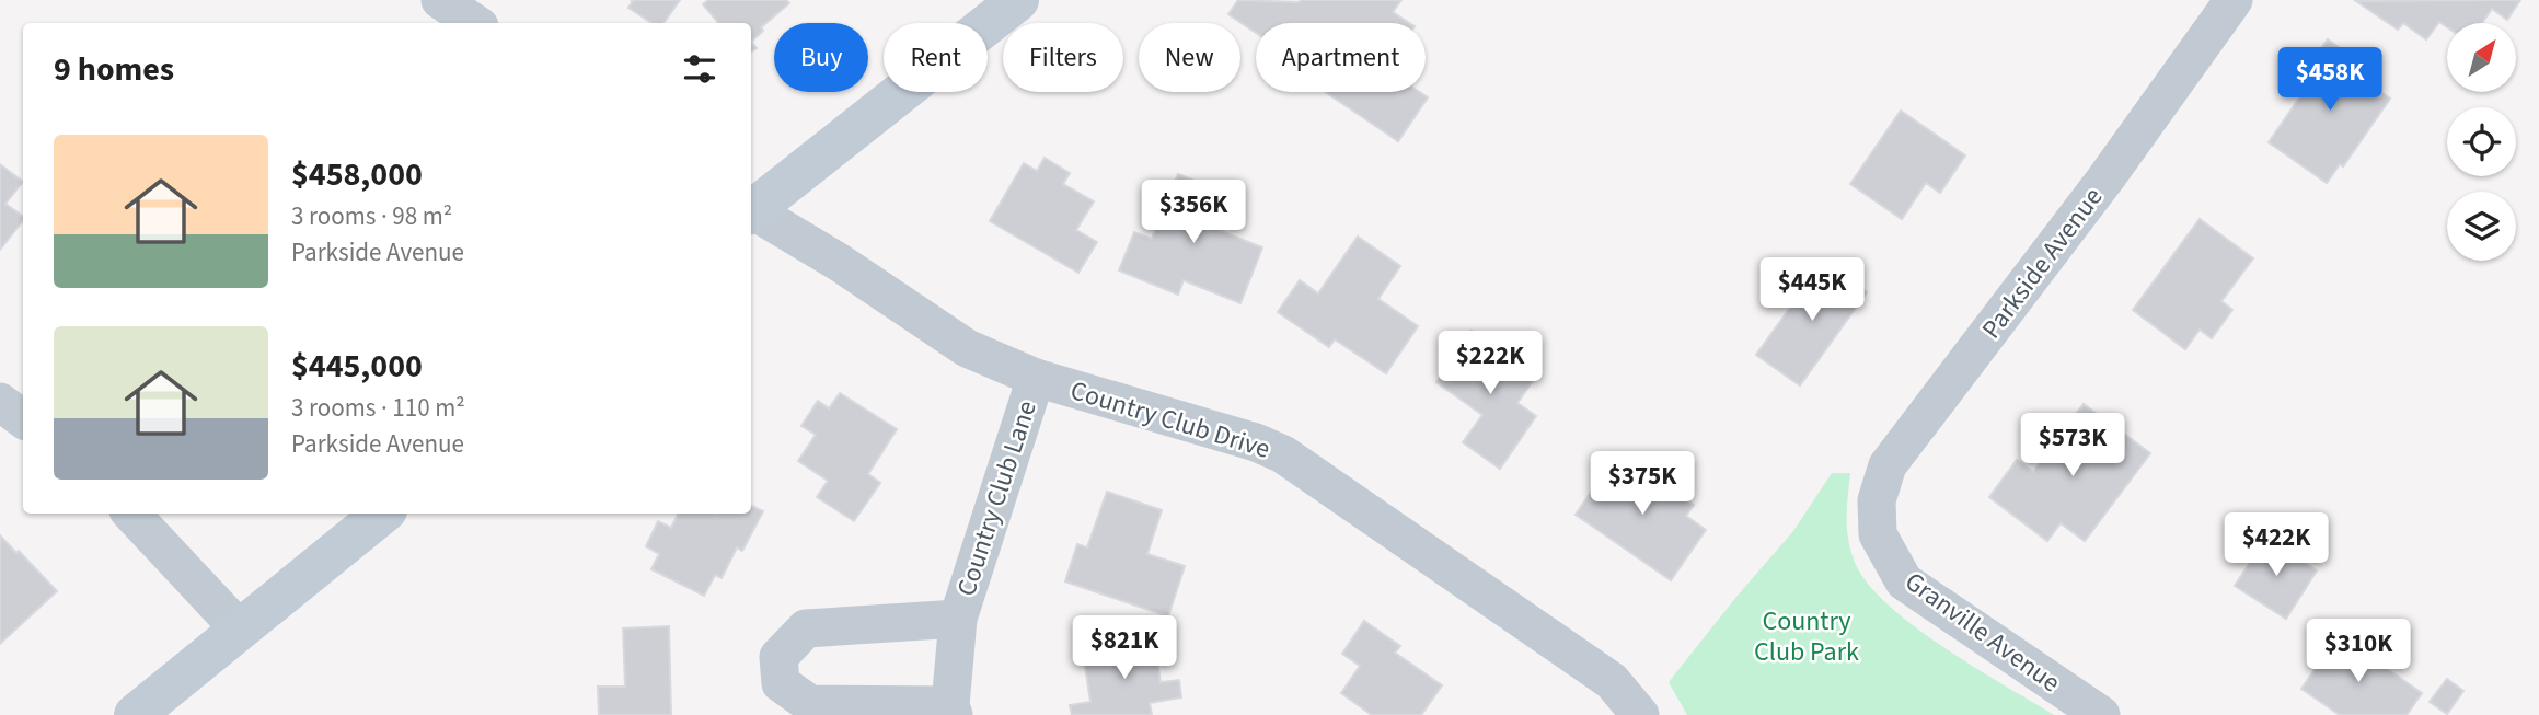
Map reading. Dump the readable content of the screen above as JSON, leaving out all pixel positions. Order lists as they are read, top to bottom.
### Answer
{
  "streets": {
    "street": [
      "Parkside Avenue",
      "Country Club Drive",
      "Country Club Lane",
      "Granville Avenue"
    ]
  },
  "crossings": [
    ["Parkside Avenue", "Granville Avenue"],
    ["Country Club Drive", "Country Club Lane"]
  ],
  "parks": ["Country Club Park"],
  "north": "top right",
  "page": {
    "chip": [
      "Buy",
      "Rent",
      "Filters",
      "New",
      "Apartment"
    ],
    "heading": "9 homes",
    "price": [
      "$458K",
      "$356K",
      "$445K",
      "$222K",
      "$573K",
      "$375K",
      "$422K",
      "$821K",
      "$310K"
    ],
    "list": [
      {
        "name": "$458,000",
        "note": "3 rooms · 98 m² · Parkside Avenue"
      },
      {
        "name": "$445,000",
        "note": "3 rooms · 110 m² · Parkside Avenue"
      }
    ]
  }
}
